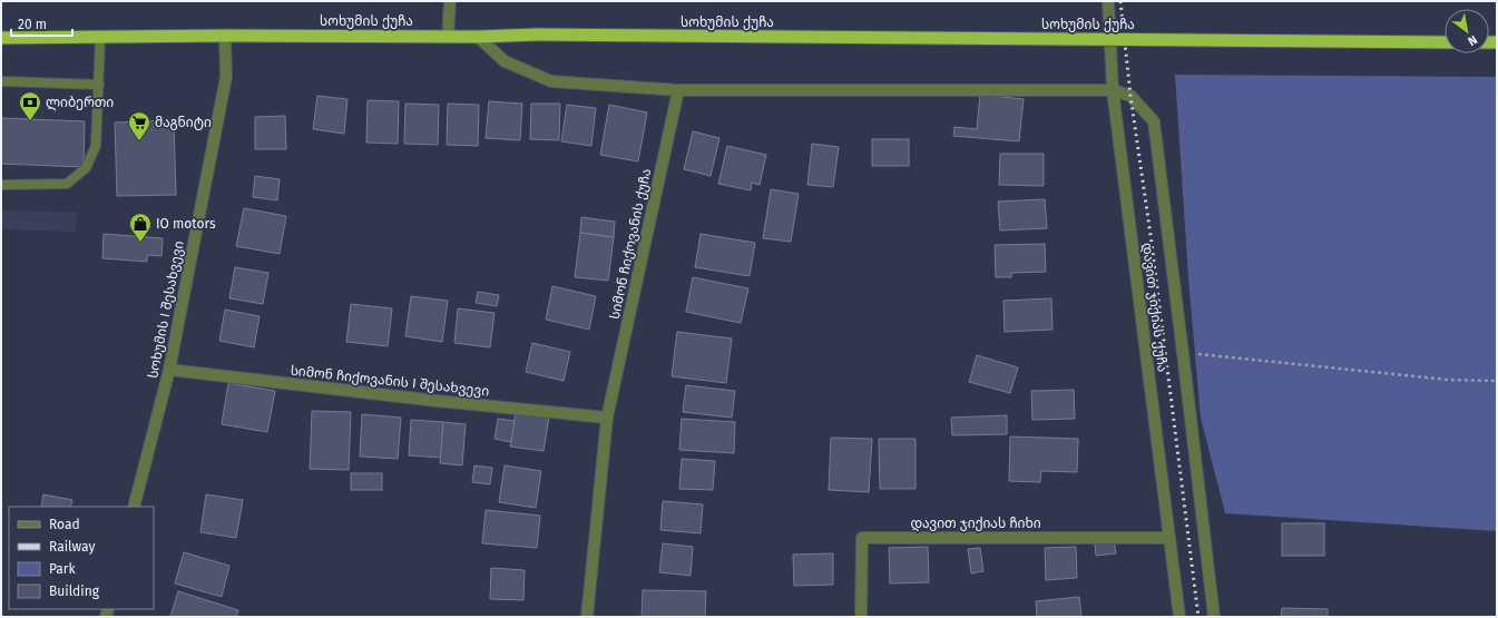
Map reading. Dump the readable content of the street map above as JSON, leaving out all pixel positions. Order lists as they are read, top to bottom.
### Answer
{
  "streets": {
    "highway": ["სოხუმის ქუჩა"],
    "street": [
      "სიმონ ჩიქოვანის ქუჩა",
      "დავით ჯიქიას ქუჩა",
      "სოხუმის I შესახვევი",
      "სიმონ ჩიქოვანის I შესახვევი",
      "დავით ჯიქიას ჩიხი"
    ]
  },
  "crossings": [
    ["სოხუმის ქუჩა", "სოხუმის I შესახვევი"],
    ["სიმონ ჩიქოვანის ქუჩა", "სიმონ ჩიქოვანის I შესახვევი"],
    ["დავით ჯიქიას ქუჩა", "დავით ჯიქიას ჩიხი"],
    ["სოხუმის I შესახვევი", "სიმონ ჩიქოვანის I შესახვევი"]
  ],
  "places": {
    "bank": ["ლიბერთი"],
    "supermarket": ["მაგნიტი"],
    "shop": ["IO motors"]
  },
  "legend": [
    "Road",
    "Railway",
    "Park",
    "Building"
  ],
  "scale_bar": "20 m",
  "north": "bottom right"
}
